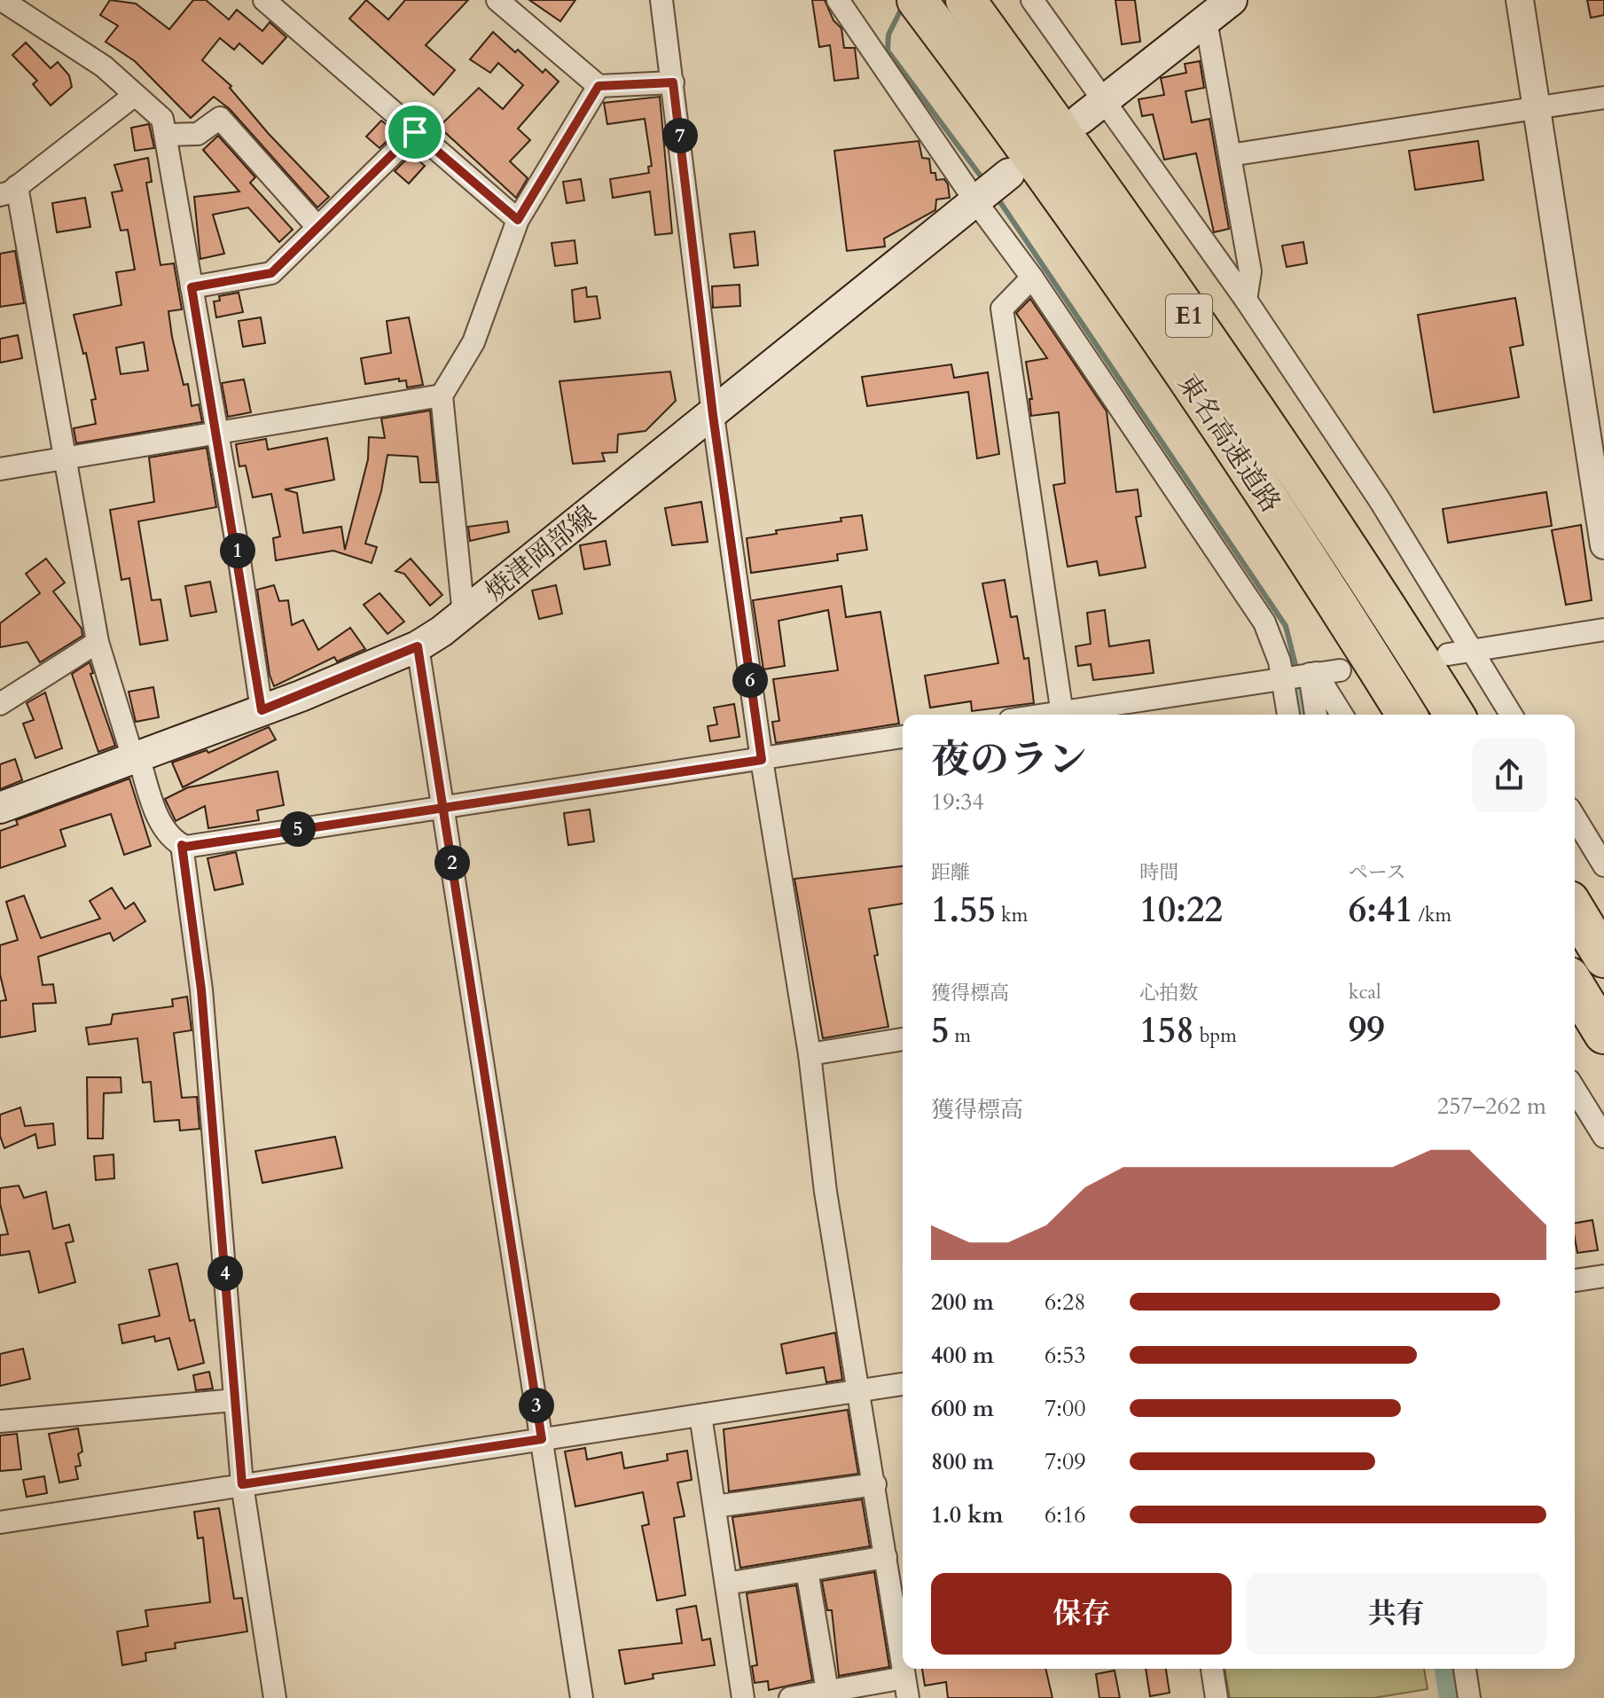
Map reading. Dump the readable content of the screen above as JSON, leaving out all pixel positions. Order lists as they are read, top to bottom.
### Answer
{
  "streets": {
    "highway": ["E1", "東名高速道路"],
    "main road": ["焼津岡部線"]
  },
  "page": {
    "pins": [
      "7",
      "1",
      "6",
      "5",
      "2",
      "4",
      "3"
    ],
    "heading": ["夜のラン", "19:34"],
    "stats": [
      ["距離", "1.55 km"],
      ["時間", "10:22"],
      ["ペース", "6:41 /km"],
      ["獲得標高", "5 m"],
      ["心拍数", "158 bpm"],
      ["kcal", "99"]
    ],
    "chart": ["獲得標高", "257–262 m"],
    "list": [
      {
        "name": "200 m",
        "note": "6:28"
      },
      {
        "name": "400 m",
        "note": "6:53"
      },
      {
        "name": "600 m",
        "note": "7:00"
      },
      {
        "name": "800 m",
        "note": "7:09"
      },
      {
        "name": "1.0 km",
        "note": "6:16"
      }
    ],
    "buttons": ["保存", "共有"]
  }
}
